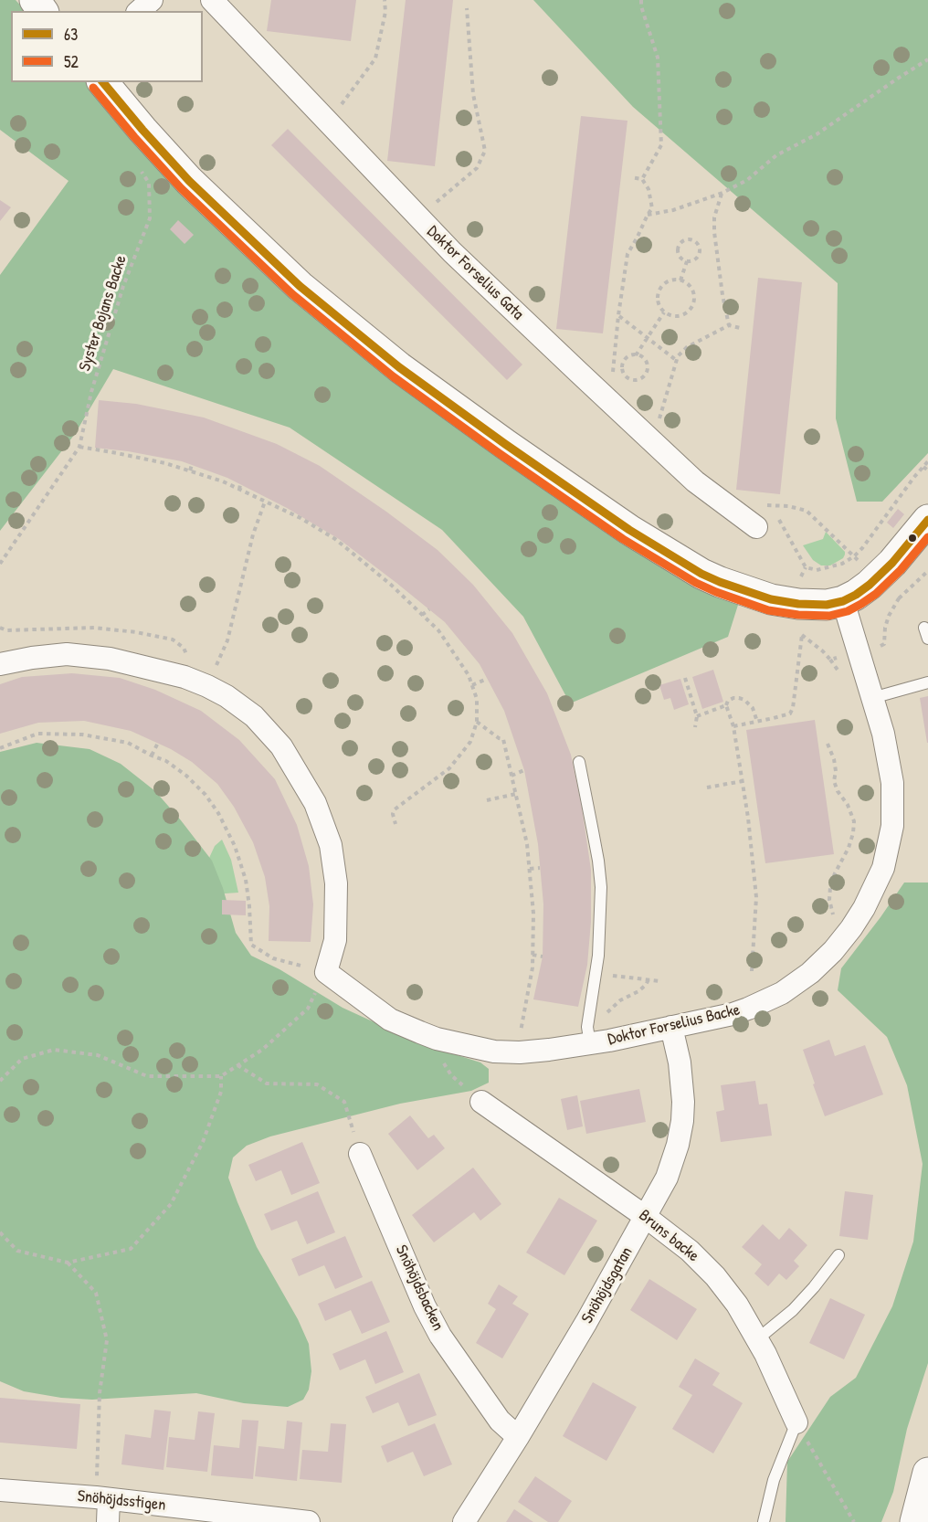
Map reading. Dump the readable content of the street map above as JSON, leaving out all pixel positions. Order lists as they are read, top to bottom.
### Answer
{
  "streets": {
    "street": [
      "Doktor Forselius Gata",
      "Doktor Forselius Backe",
      "Bruns backe",
      "Snöhöjdsgatan",
      "Snöhöjdsbacken",
      "Snöhöjdsstigen"
    ],
    "path": ["Syster Bojans Backe"]
  },
  "crossings": [
    ["Doktor Forselius Backe", "Snöhöjdsgatan"],
    ["Bruns backe", "Snöhöjdsgatan"],
    ["Snöhöjdsgatan", "Snöhöjdsbacken"]
  ],
  "lines": ["transit line 63", "transit line 52"],
  "legend": ["63", "52"]
}
